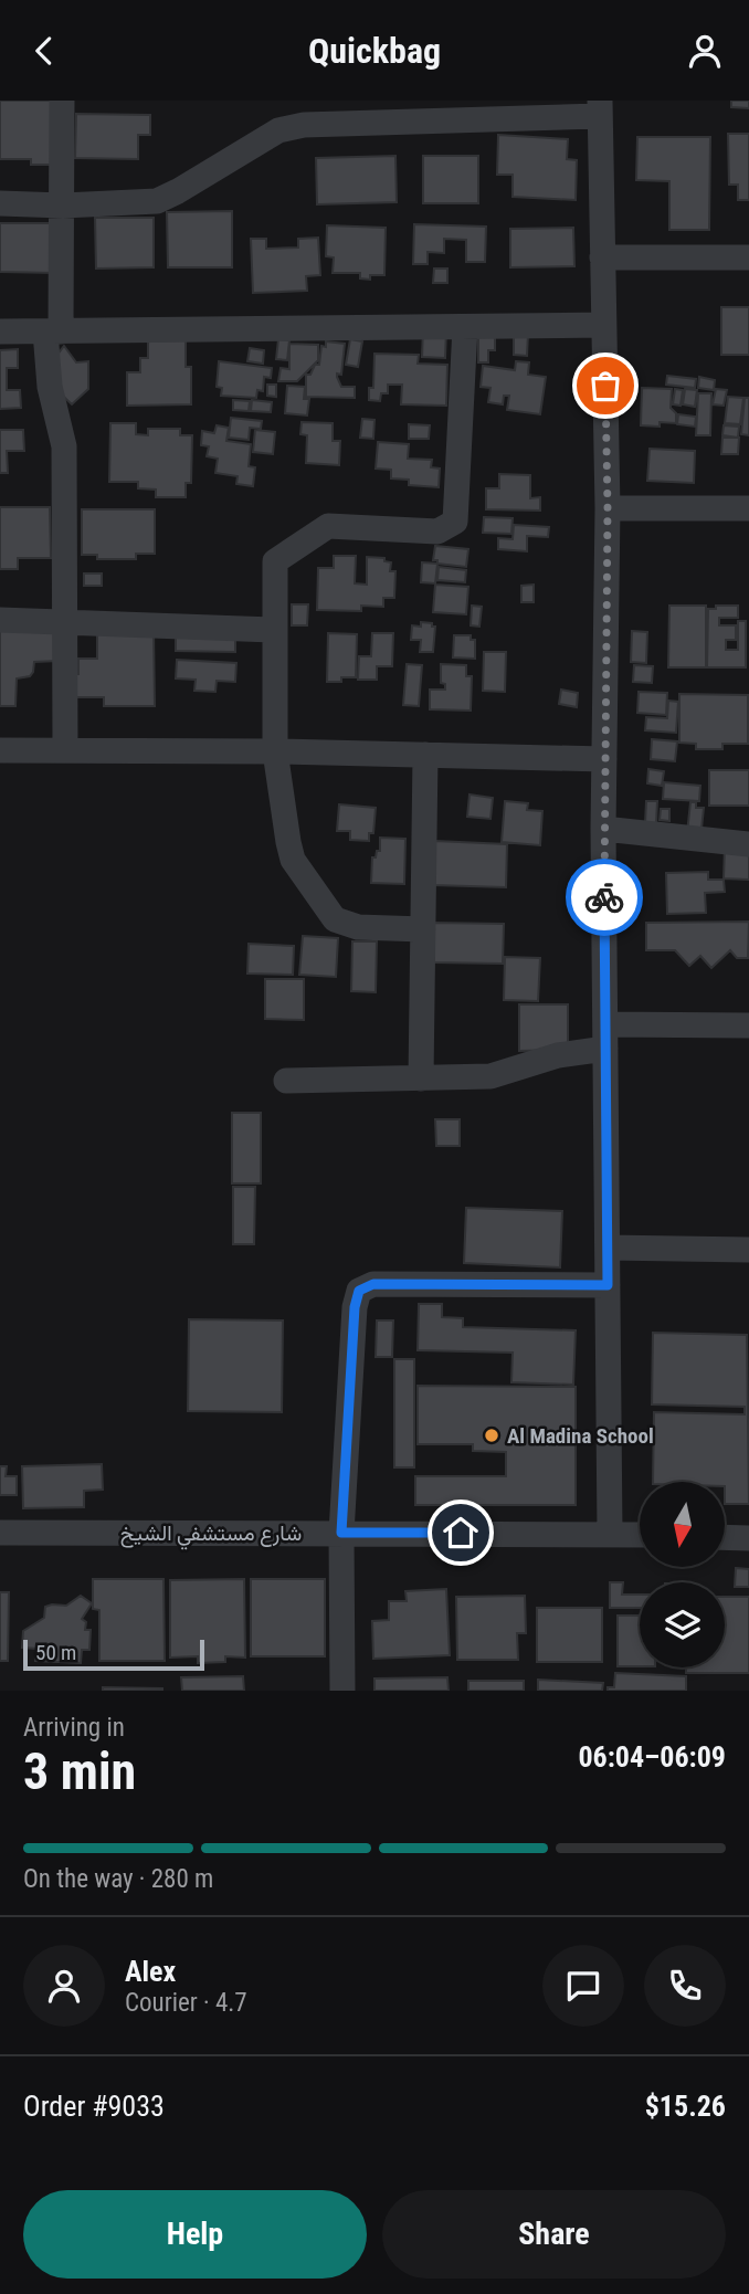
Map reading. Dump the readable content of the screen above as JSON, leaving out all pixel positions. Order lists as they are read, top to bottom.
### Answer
{
  "streets": {
    "street": ["شارع مستشفي الشيخ"]
  },
  "places": ["Al Madina School"],
  "scale_bar": "50 m",
  "north": "bottom",
  "page": {
    "header": "Quickbag",
    "scale": "50 m",
    "heading": ["3 min", "Arriving in", "06:04–06:09"],
    "panel": [
      "Alex",
      "Courier · 4.7",
      "Order #9033",
      "$15.26"
    ],
    "bar": "On the way · 280 m",
    "buttons": ["Help", "Share"]
  }
}
